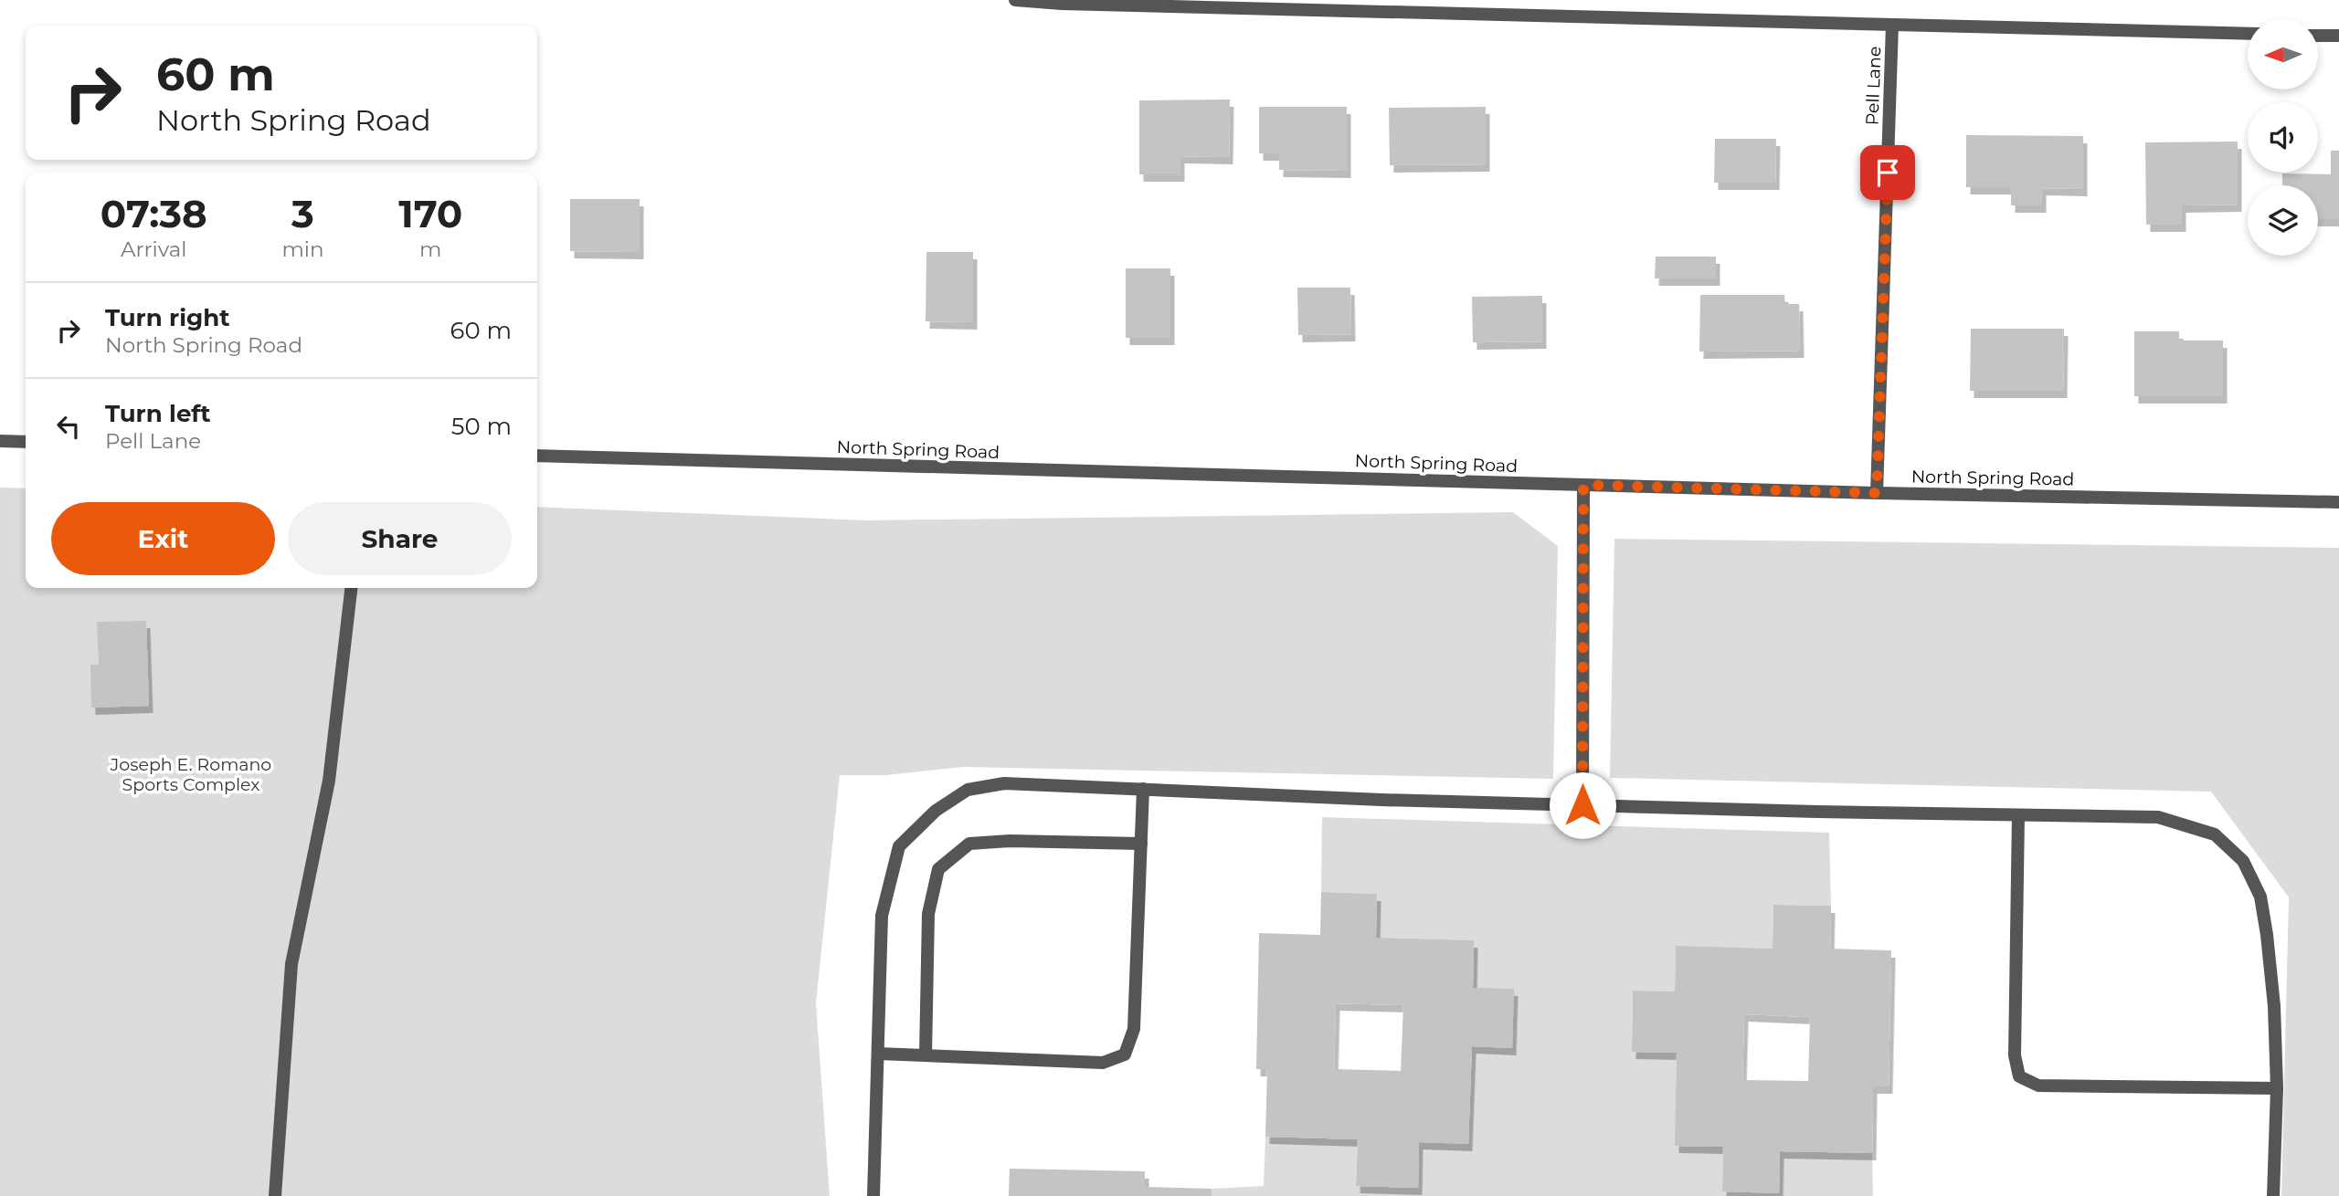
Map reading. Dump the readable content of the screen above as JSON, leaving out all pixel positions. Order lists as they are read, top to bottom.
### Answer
{
  "streets": {
    "street": ["Pell Lane", "North Spring Road"]
  },
  "crossings": [
    ["Pell Lane", "North Spring Road"]
  ],
  "parks": ["Joseph E. Romano Sports Complex"],
  "north": "left",
  "page": {
    "turn": ["60 m", "North Spring Road"],
    "eta": [
      "07:38",
      "Arrival",
      "3",
      "min",
      "170",
      "m"
    ],
    "list": [
      {
        "name": "Turn right",
        "note": "North Spring Road",
        "value": "60 m"
      },
      {
        "name": "Turn left",
        "note": "Pell Lane",
        "value": "50 m"
      }
    ],
    "buttons": ["Exit", "Share"]
  }
}
